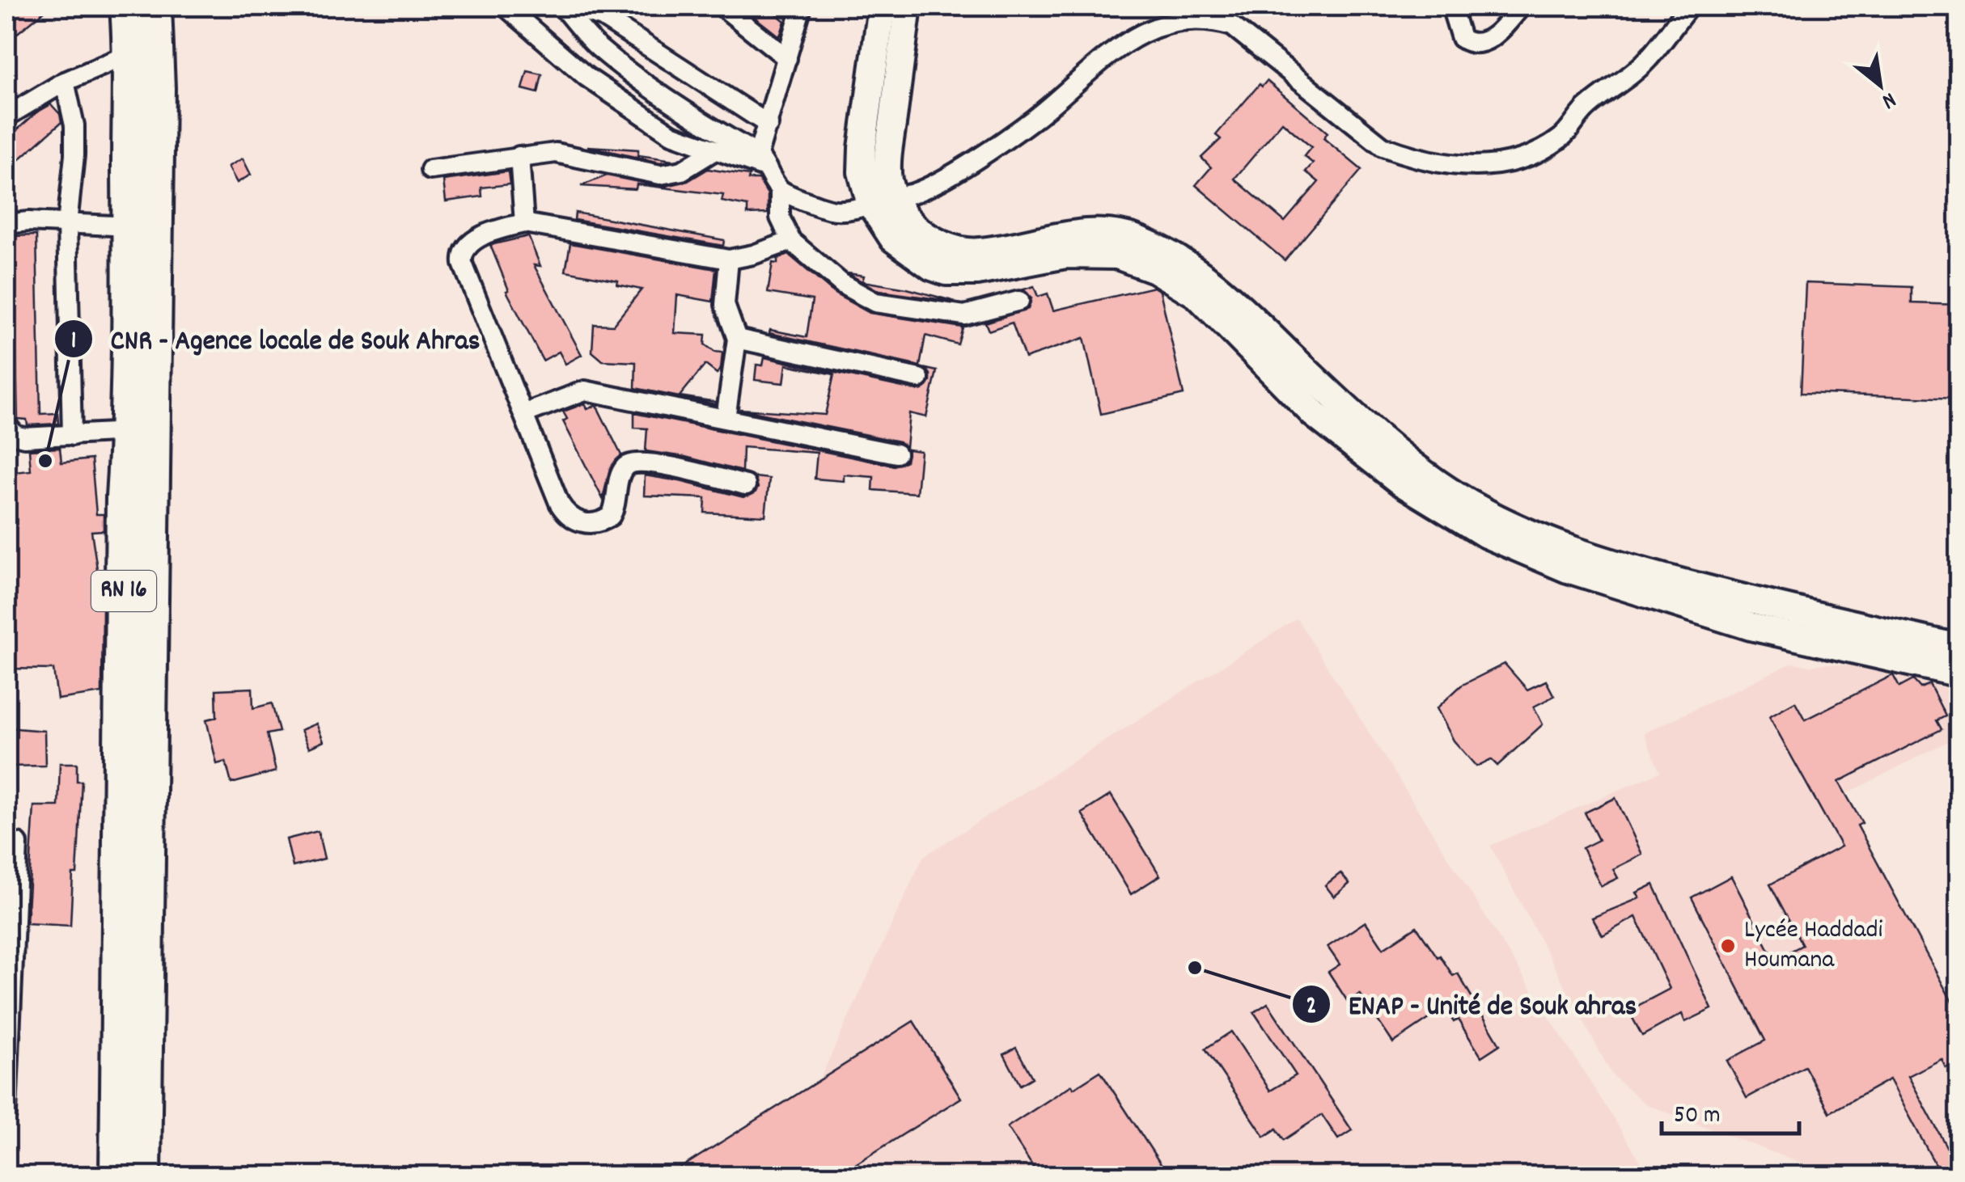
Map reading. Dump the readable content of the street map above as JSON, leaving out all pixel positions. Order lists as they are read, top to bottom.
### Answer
{
  "streets": {
    "highway": ["RN 16"]
  },
  "places": ["CNR - Agence locale de Souk Ahras", "Lycée Haddadi Houmana", "ENAP - Unité de Souk ahras"],
  "scale_bar": "50 m",
  "north": "bottom right"
}
